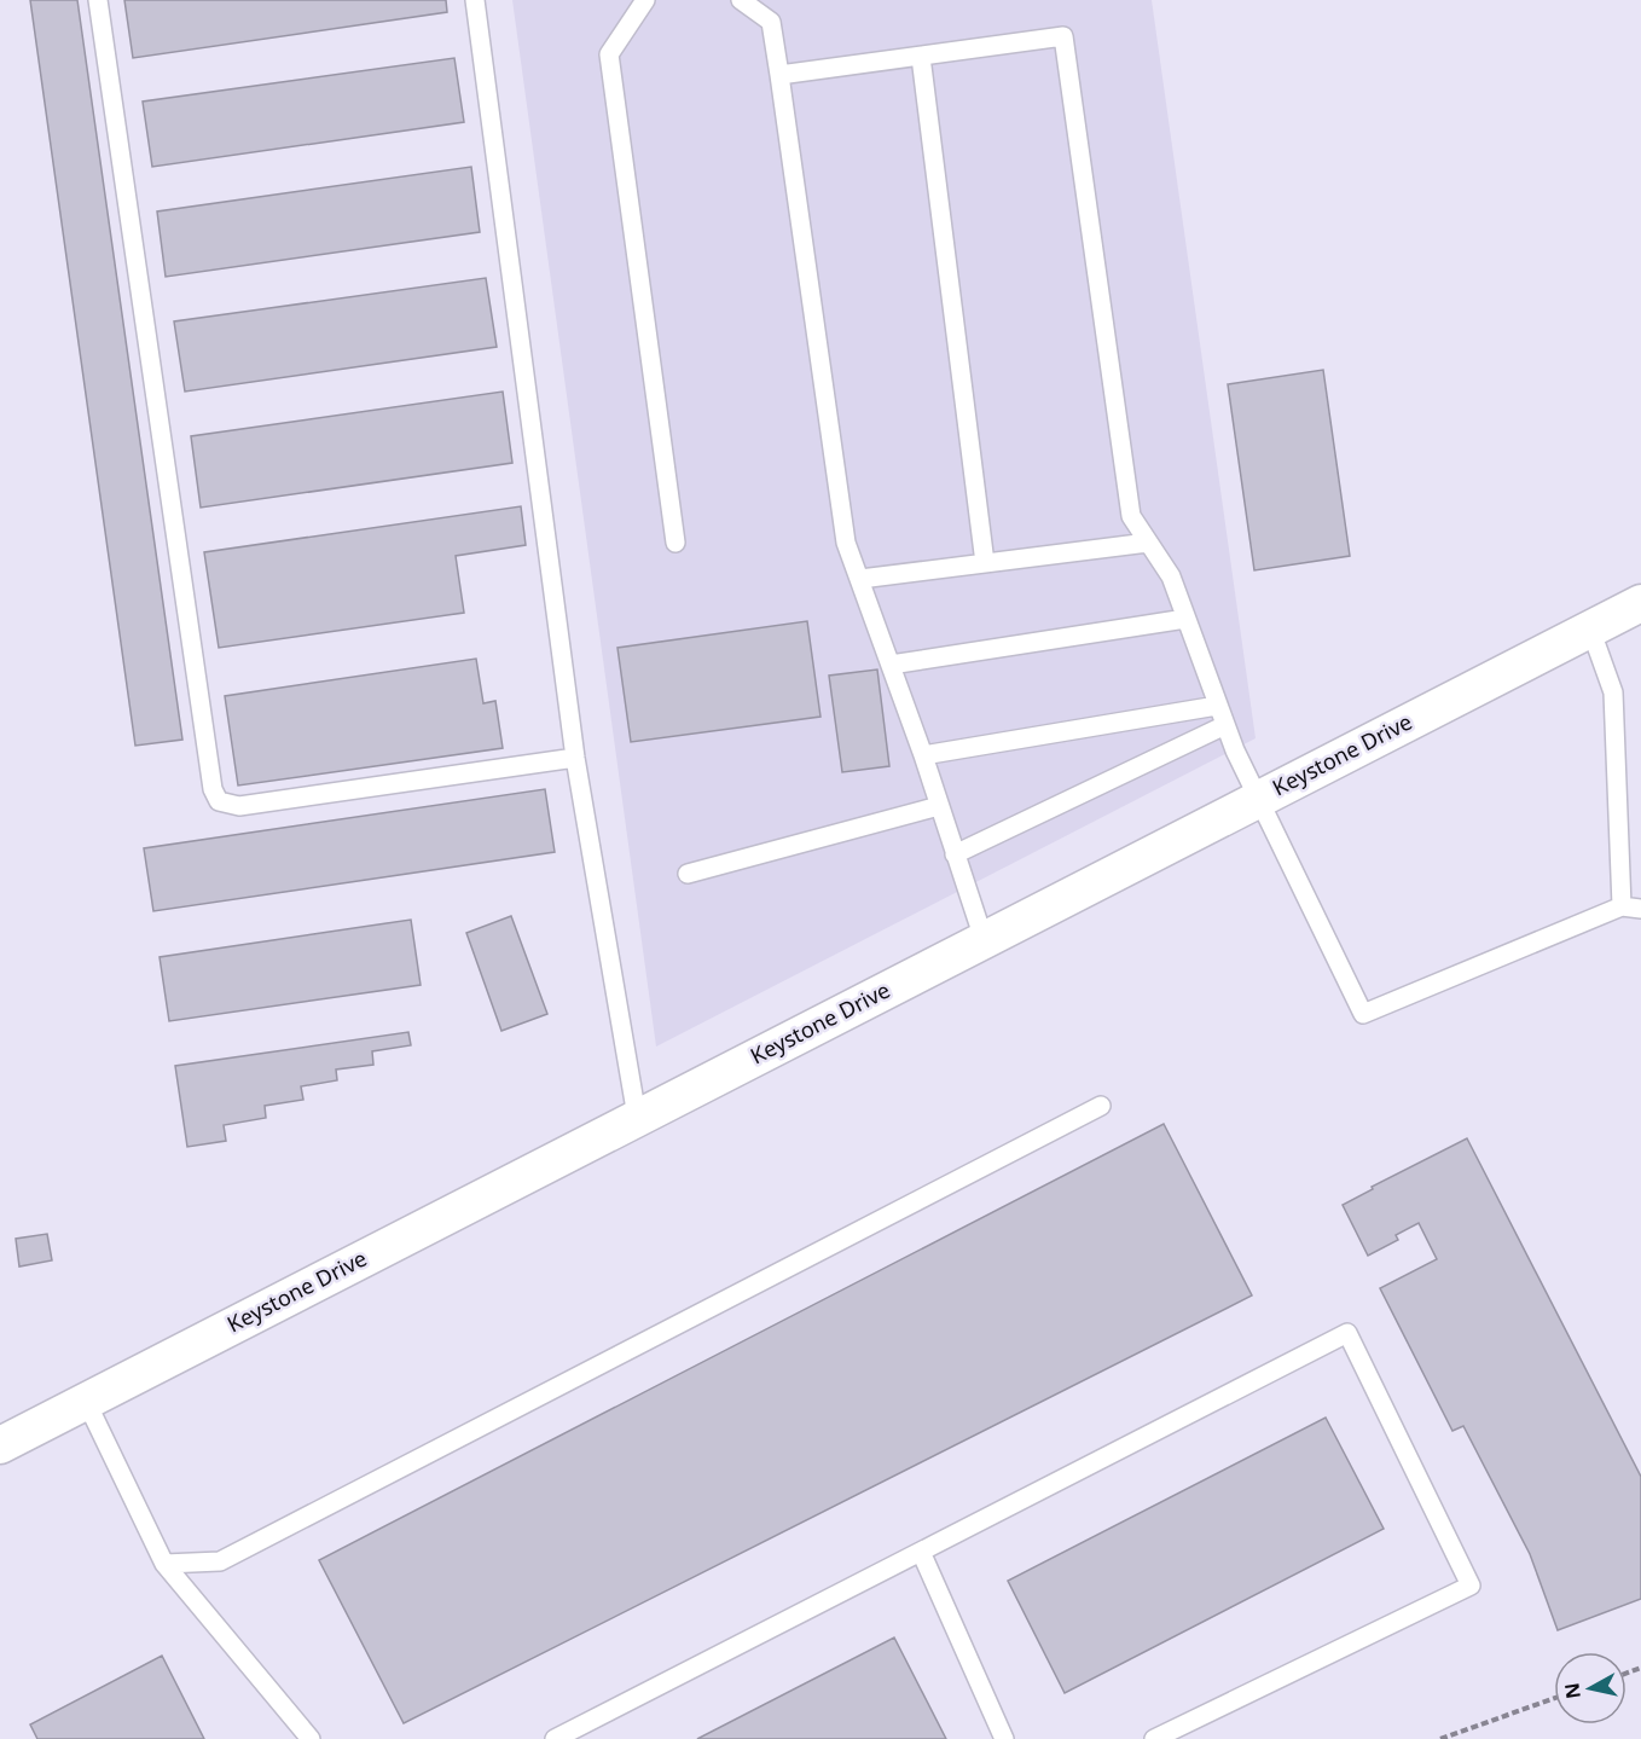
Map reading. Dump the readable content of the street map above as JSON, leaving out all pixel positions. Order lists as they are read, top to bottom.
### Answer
{
  "streets": {
    "street": ["Keystone Drive"]
  },
  "north": "left"
}
